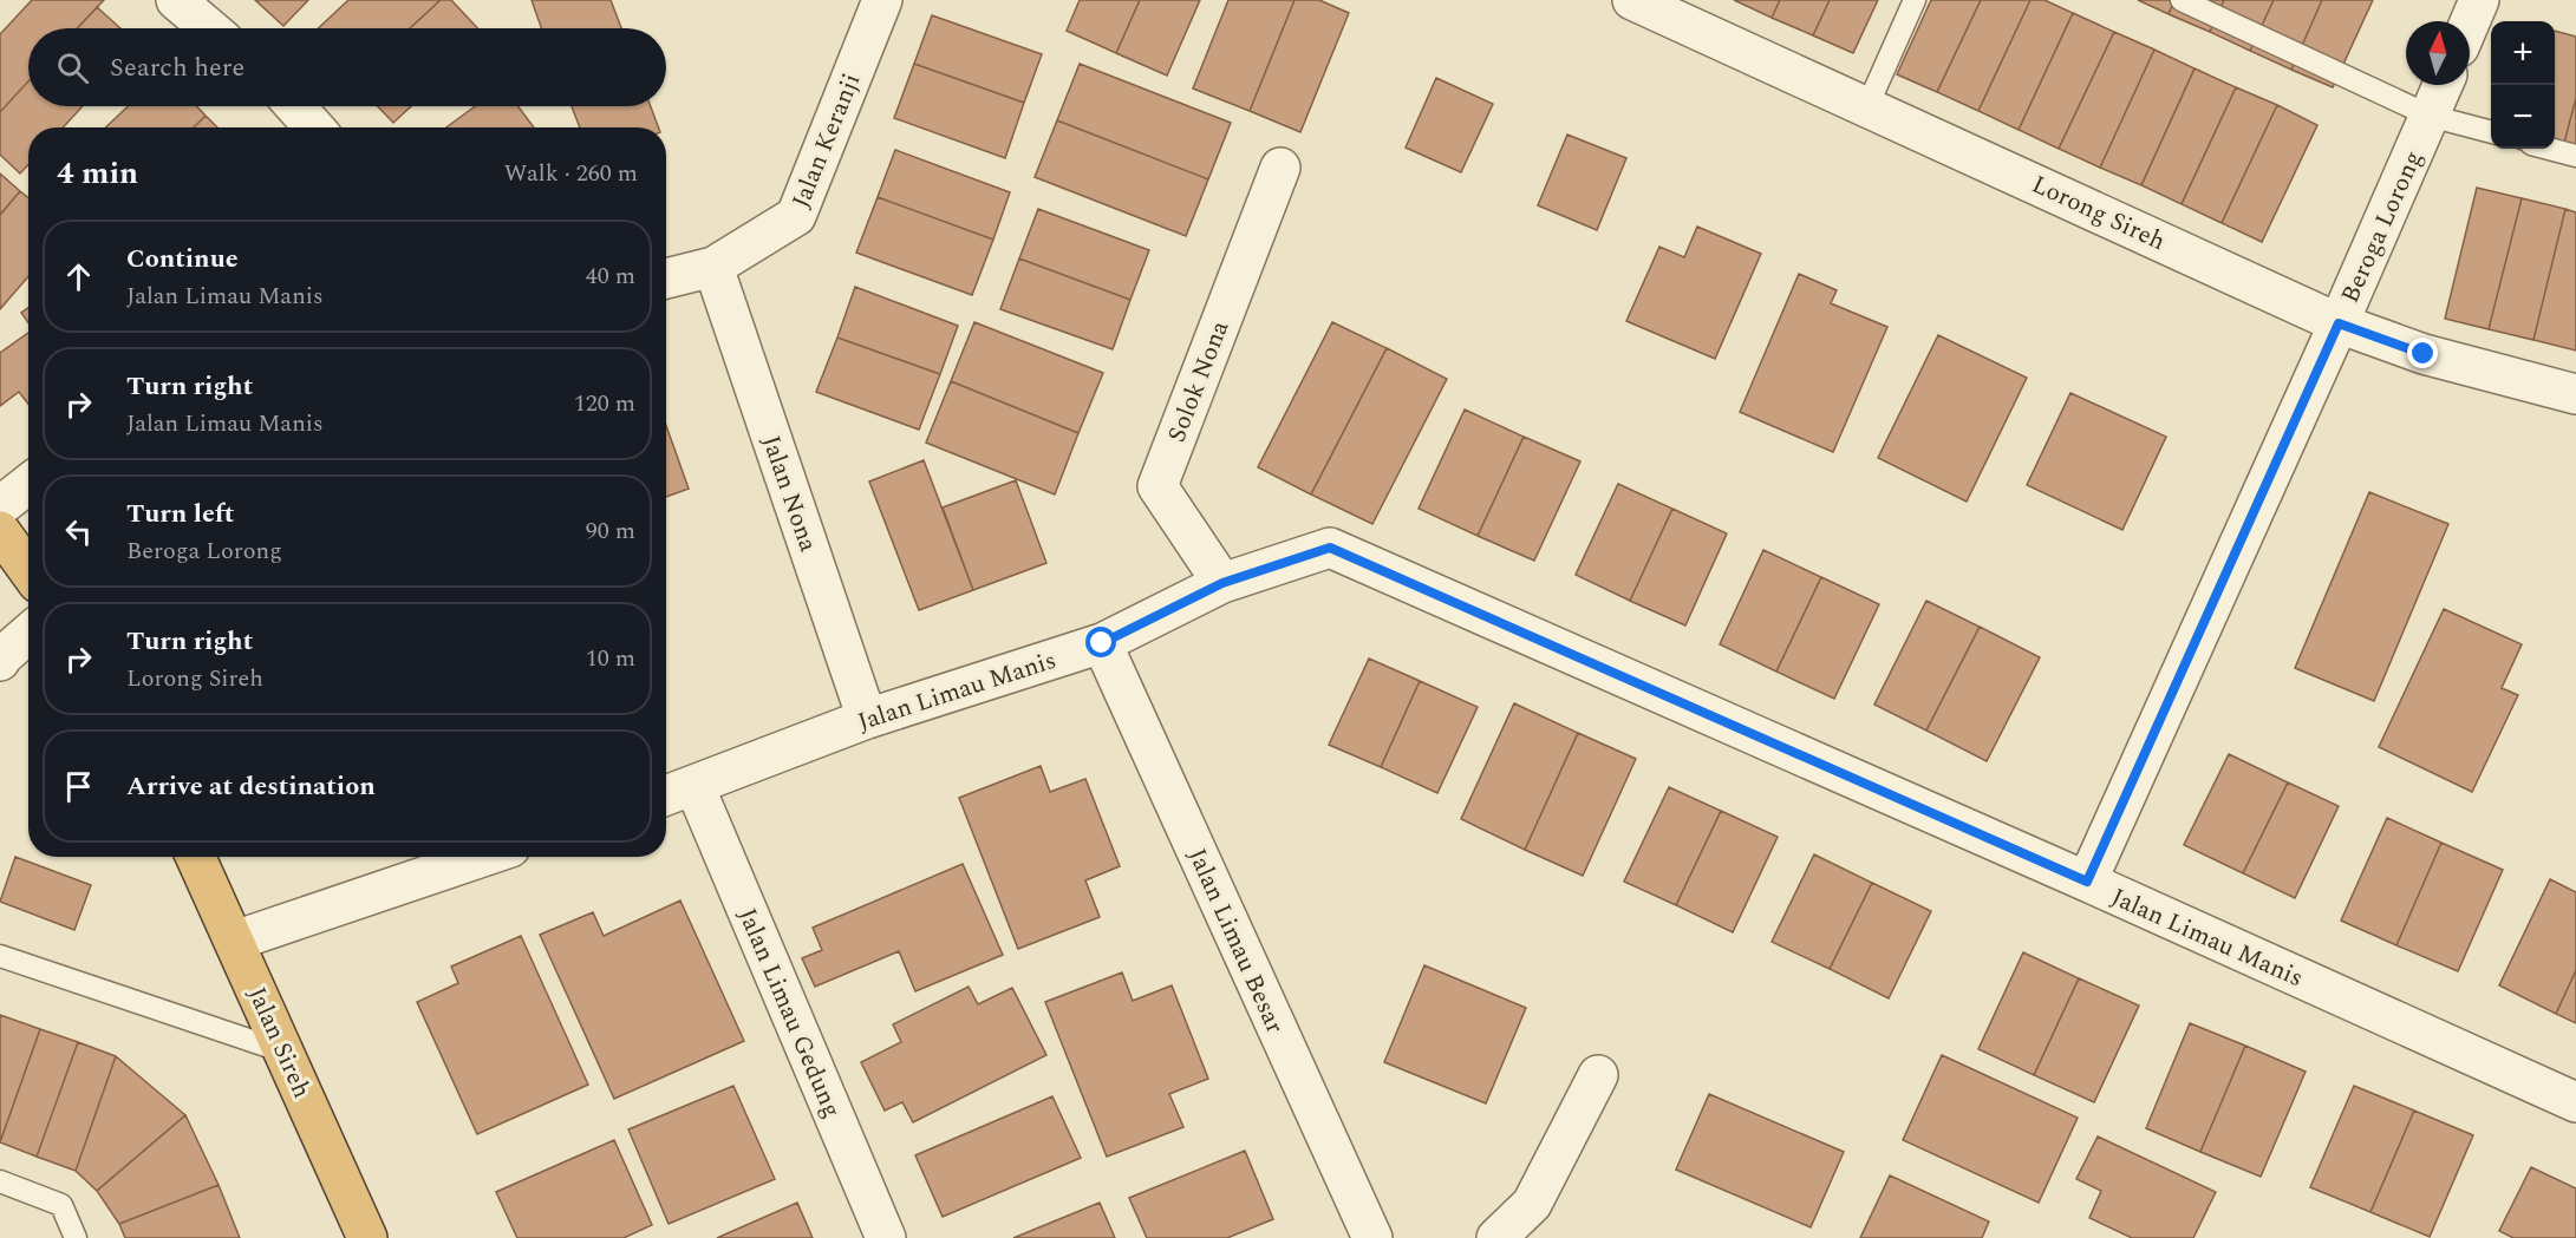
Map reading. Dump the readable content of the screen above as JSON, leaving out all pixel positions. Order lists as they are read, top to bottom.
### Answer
{
  "streets": {
    "highway": ["Jalan Sireh"],
    "street": [
      "Jalan Keranji",
      "Lorong Sireh",
      "Beroga Lorong",
      "Solok Nona",
      "Jalan Nona",
      "Jalan Limau Manis",
      "Jalan Limau Besar",
      "Jalan Limau Gedung"
    ]
  },
  "crossings": [
    ["Jalan Keranji", "Jalan Nona"],
    ["Lorong Sireh", "Beroga Lorong"],
    ["Beroga Lorong", "Jalan Limau Manis"],
    ["Solok Nona", "Jalan Limau Manis"],
    ["Jalan Nona", "Jalan Limau Manis"],
    ["Jalan Limau Manis", "Jalan Limau Besar"],
    ["Jalan Limau Manis", "Jalan Limau Gedung"]
  ],
  "north": "top",
  "page": {
    "map_buttons": ["+", "−"],
    "search": "Search here",
    "heading": ["4 min", "Walk · 260 m"],
    "list": [
      ["Continue", "Jalan Limau Manis", "40 m"],
      ["Turn right", "Jalan Limau Manis", "120 m"],
      ["Turn left", "Beroga Lorong", "90 m"],
      ["Turn right", "Lorong Sireh", "10 m"],
      "Arrive at destination"
    ]
  }
}
